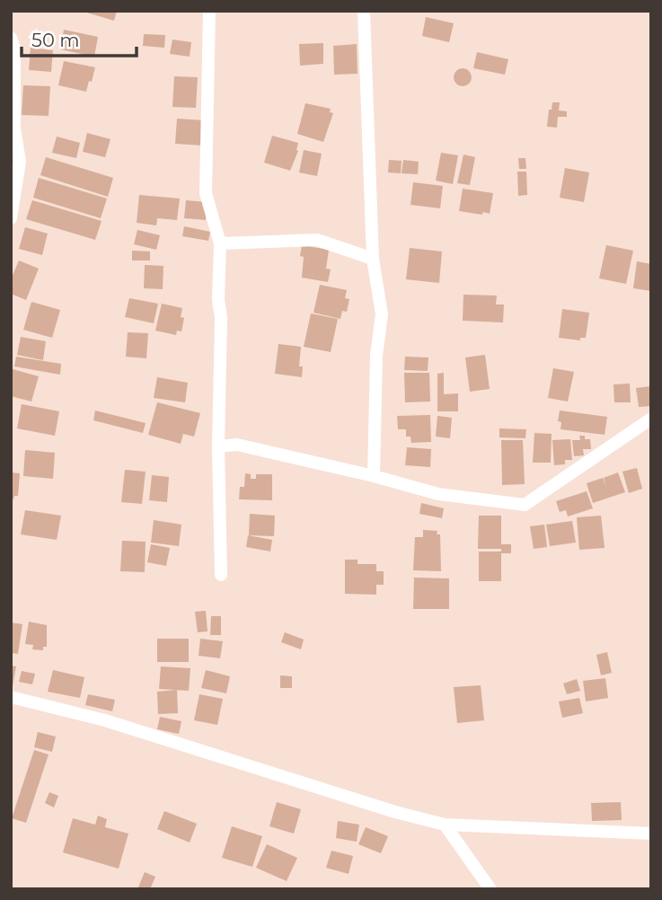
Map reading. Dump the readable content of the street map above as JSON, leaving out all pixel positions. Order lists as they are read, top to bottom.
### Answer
{
  "scale_bar": "50 m"
}
